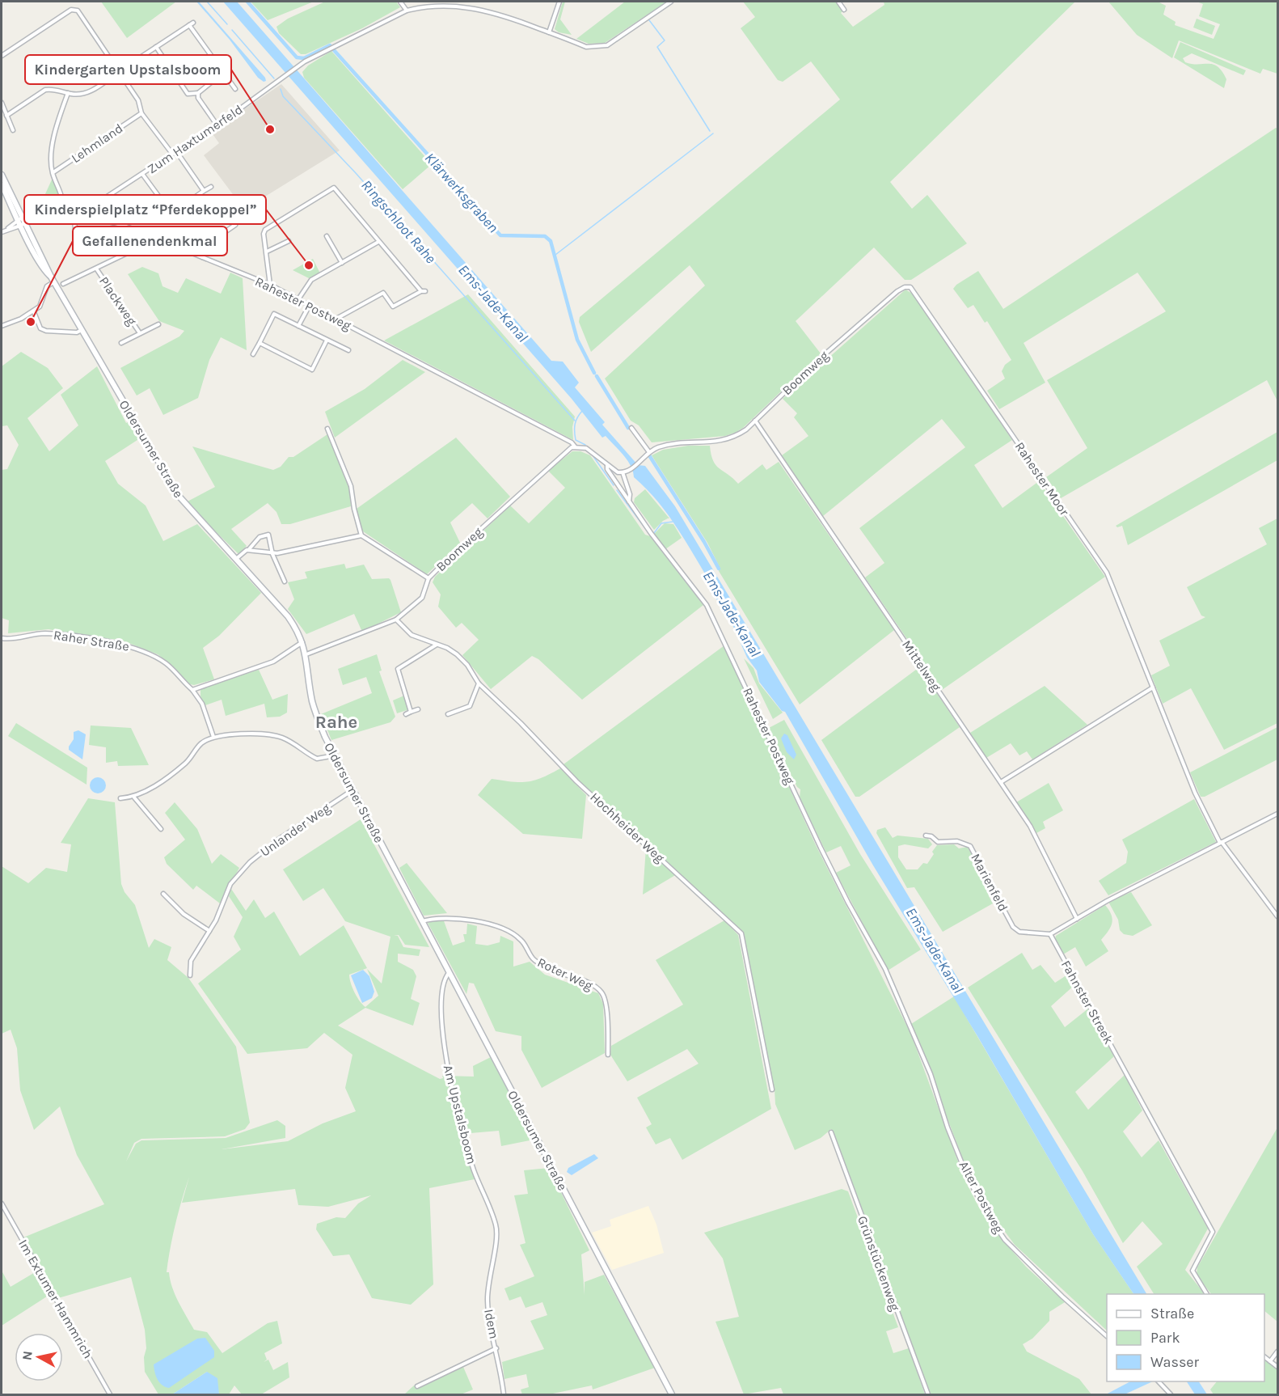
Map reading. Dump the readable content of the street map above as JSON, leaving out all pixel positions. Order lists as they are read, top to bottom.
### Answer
{
  "streets": {
    "main road": ["Oldersumer Straße"],
    "street": [
      "Zum Haxtumerfeld",
      "Lehmland",
      "Plackweg",
      "Rahester Postweg",
      "Boomweg",
      "Rahester Moor",
      "Raher Straße",
      "Mittelweg",
      "Hochheider Weg",
      "Unlander Weg",
      "Marienfeld",
      "Roter Weg",
      "Fahnster Streek",
      "Am Upstalsboom",
      "Alter Postweg",
      "Grünstückenweg",
      "Im Extumer Hammrich",
      "Idem"
    ]
  },
  "crossings": [
    ["Zum Haxtumerfeld", "Rahester Postweg"],
    ["Rahester Postweg", "Boomweg"],
    ["Rahester Postweg", "Alter Postweg"],
    ["Boomweg", "Oldersumer Straße"],
    ["Boomweg", "Rahester Moor"],
    ["Boomweg", "Mittelweg"],
    ["Boomweg", "Hochheider Weg"],
    ["Oldersumer Straße", "Unlander Weg"],
    ["Oldersumer Straße", "Roter Weg"],
    ["Oldersumer Straße", "Am Upstalsboom"],
    ["Marienfeld", "Fahnster Streek"],
    ["Am Upstalsboom", "Idem"]
  ],
  "districts": ["Rahe"],
  "water": ["Klärwerksgraben", "Ringschloot Rahe", "Ems-Jade-Kanal"],
  "places": ["Kindergarten Upstalsboom", "Kinderspielplatz “Pferdekoppel”", "Gefallenendenkmal"],
  "legend": ["Straße", "Park", "Wasser"],
  "north": "left"
}
